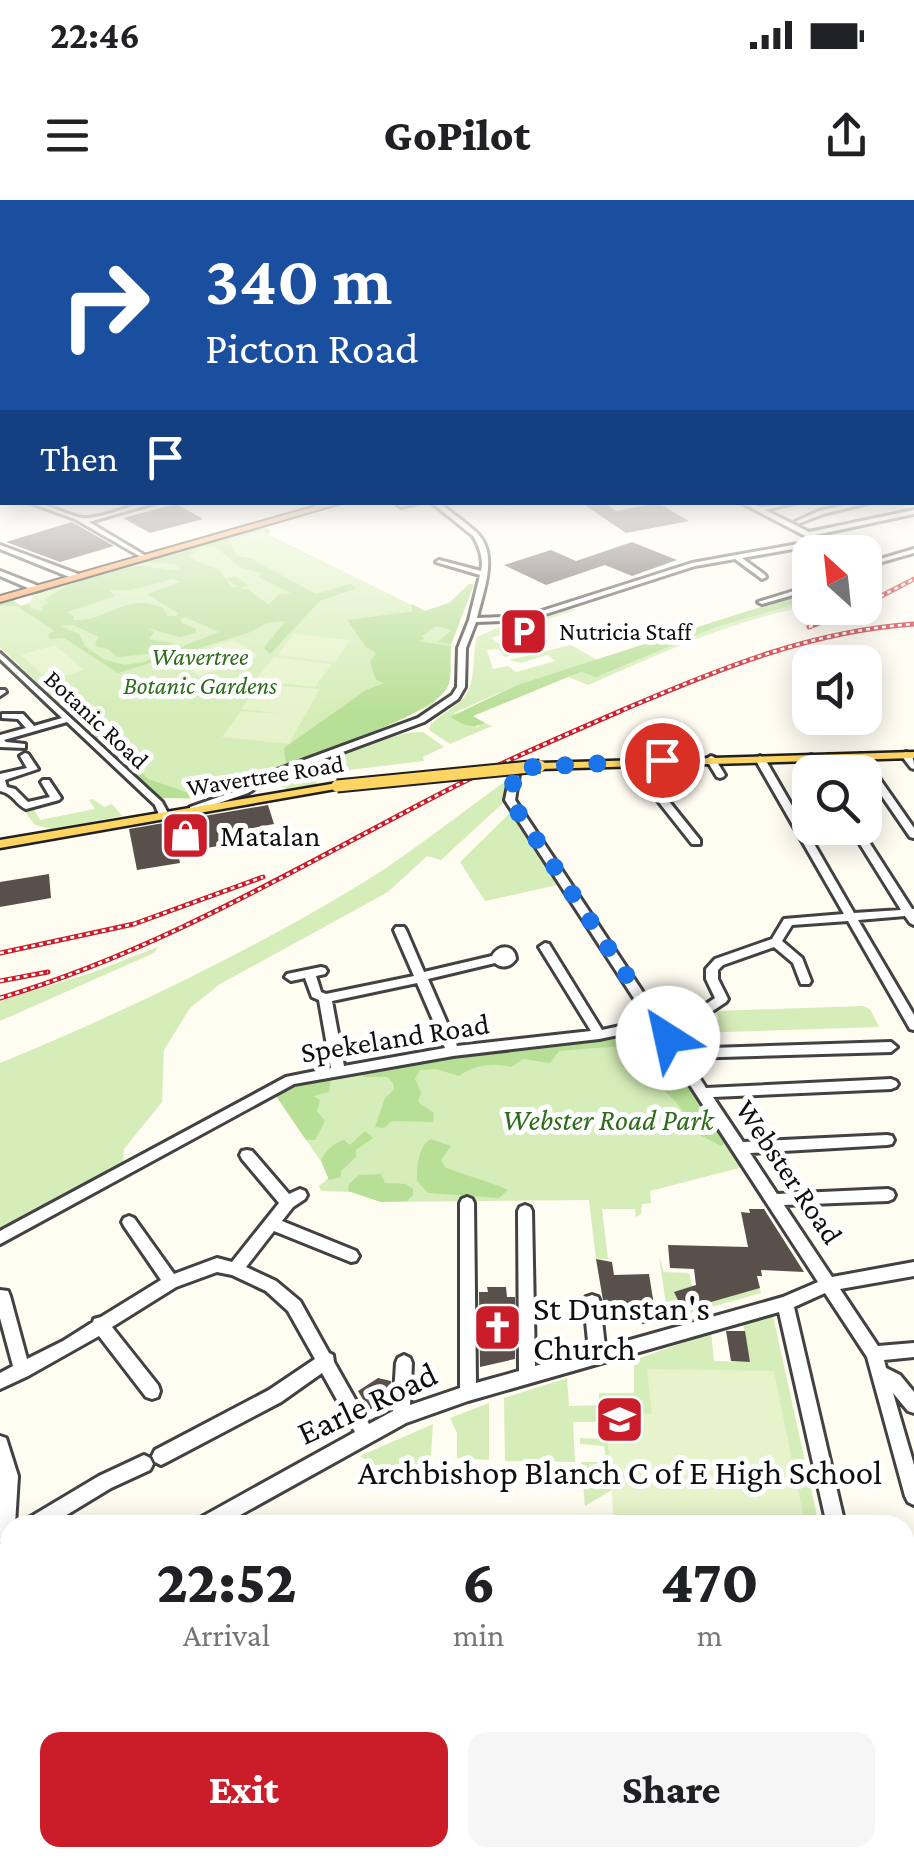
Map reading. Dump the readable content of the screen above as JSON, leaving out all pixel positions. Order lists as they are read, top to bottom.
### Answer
{
  "streets": {
    "main road": ["Wavertree Road"],
    "street": [
      "Botanic Road",
      "Spekeland Road",
      "Webster Road",
      "Earle Road"
    ]
  },
  "crossings": [
    ["Botanic Road", "Wavertree Road"],
    ["Wavertree Road", "Webster Road"],
    ["Spekeland Road", "Webster Road"],
    ["Webster Road", "Earle Road"]
  ],
  "parks": ["Wavertree Botanic Gardens", "Webster Road Park"],
  "places": {
    "parking": ["Nutricia Staff"],
    "shop": ["Matalan"],
    "church": ["St Dunstan's Church"],
    "school or university": ["Archbishop Blanch C of E High School"]
  },
  "north": "top left",
  "page": {
    "status": "22:46",
    "header": "GoPilot",
    "turn": ["340 m", "Picton Road"],
    "then": "Then",
    "eta": [
      "22:52",
      "Arrival",
      "6",
      "min",
      "470",
      "m"
    ],
    "buttons": ["Exit", "Share"]
  }
}
